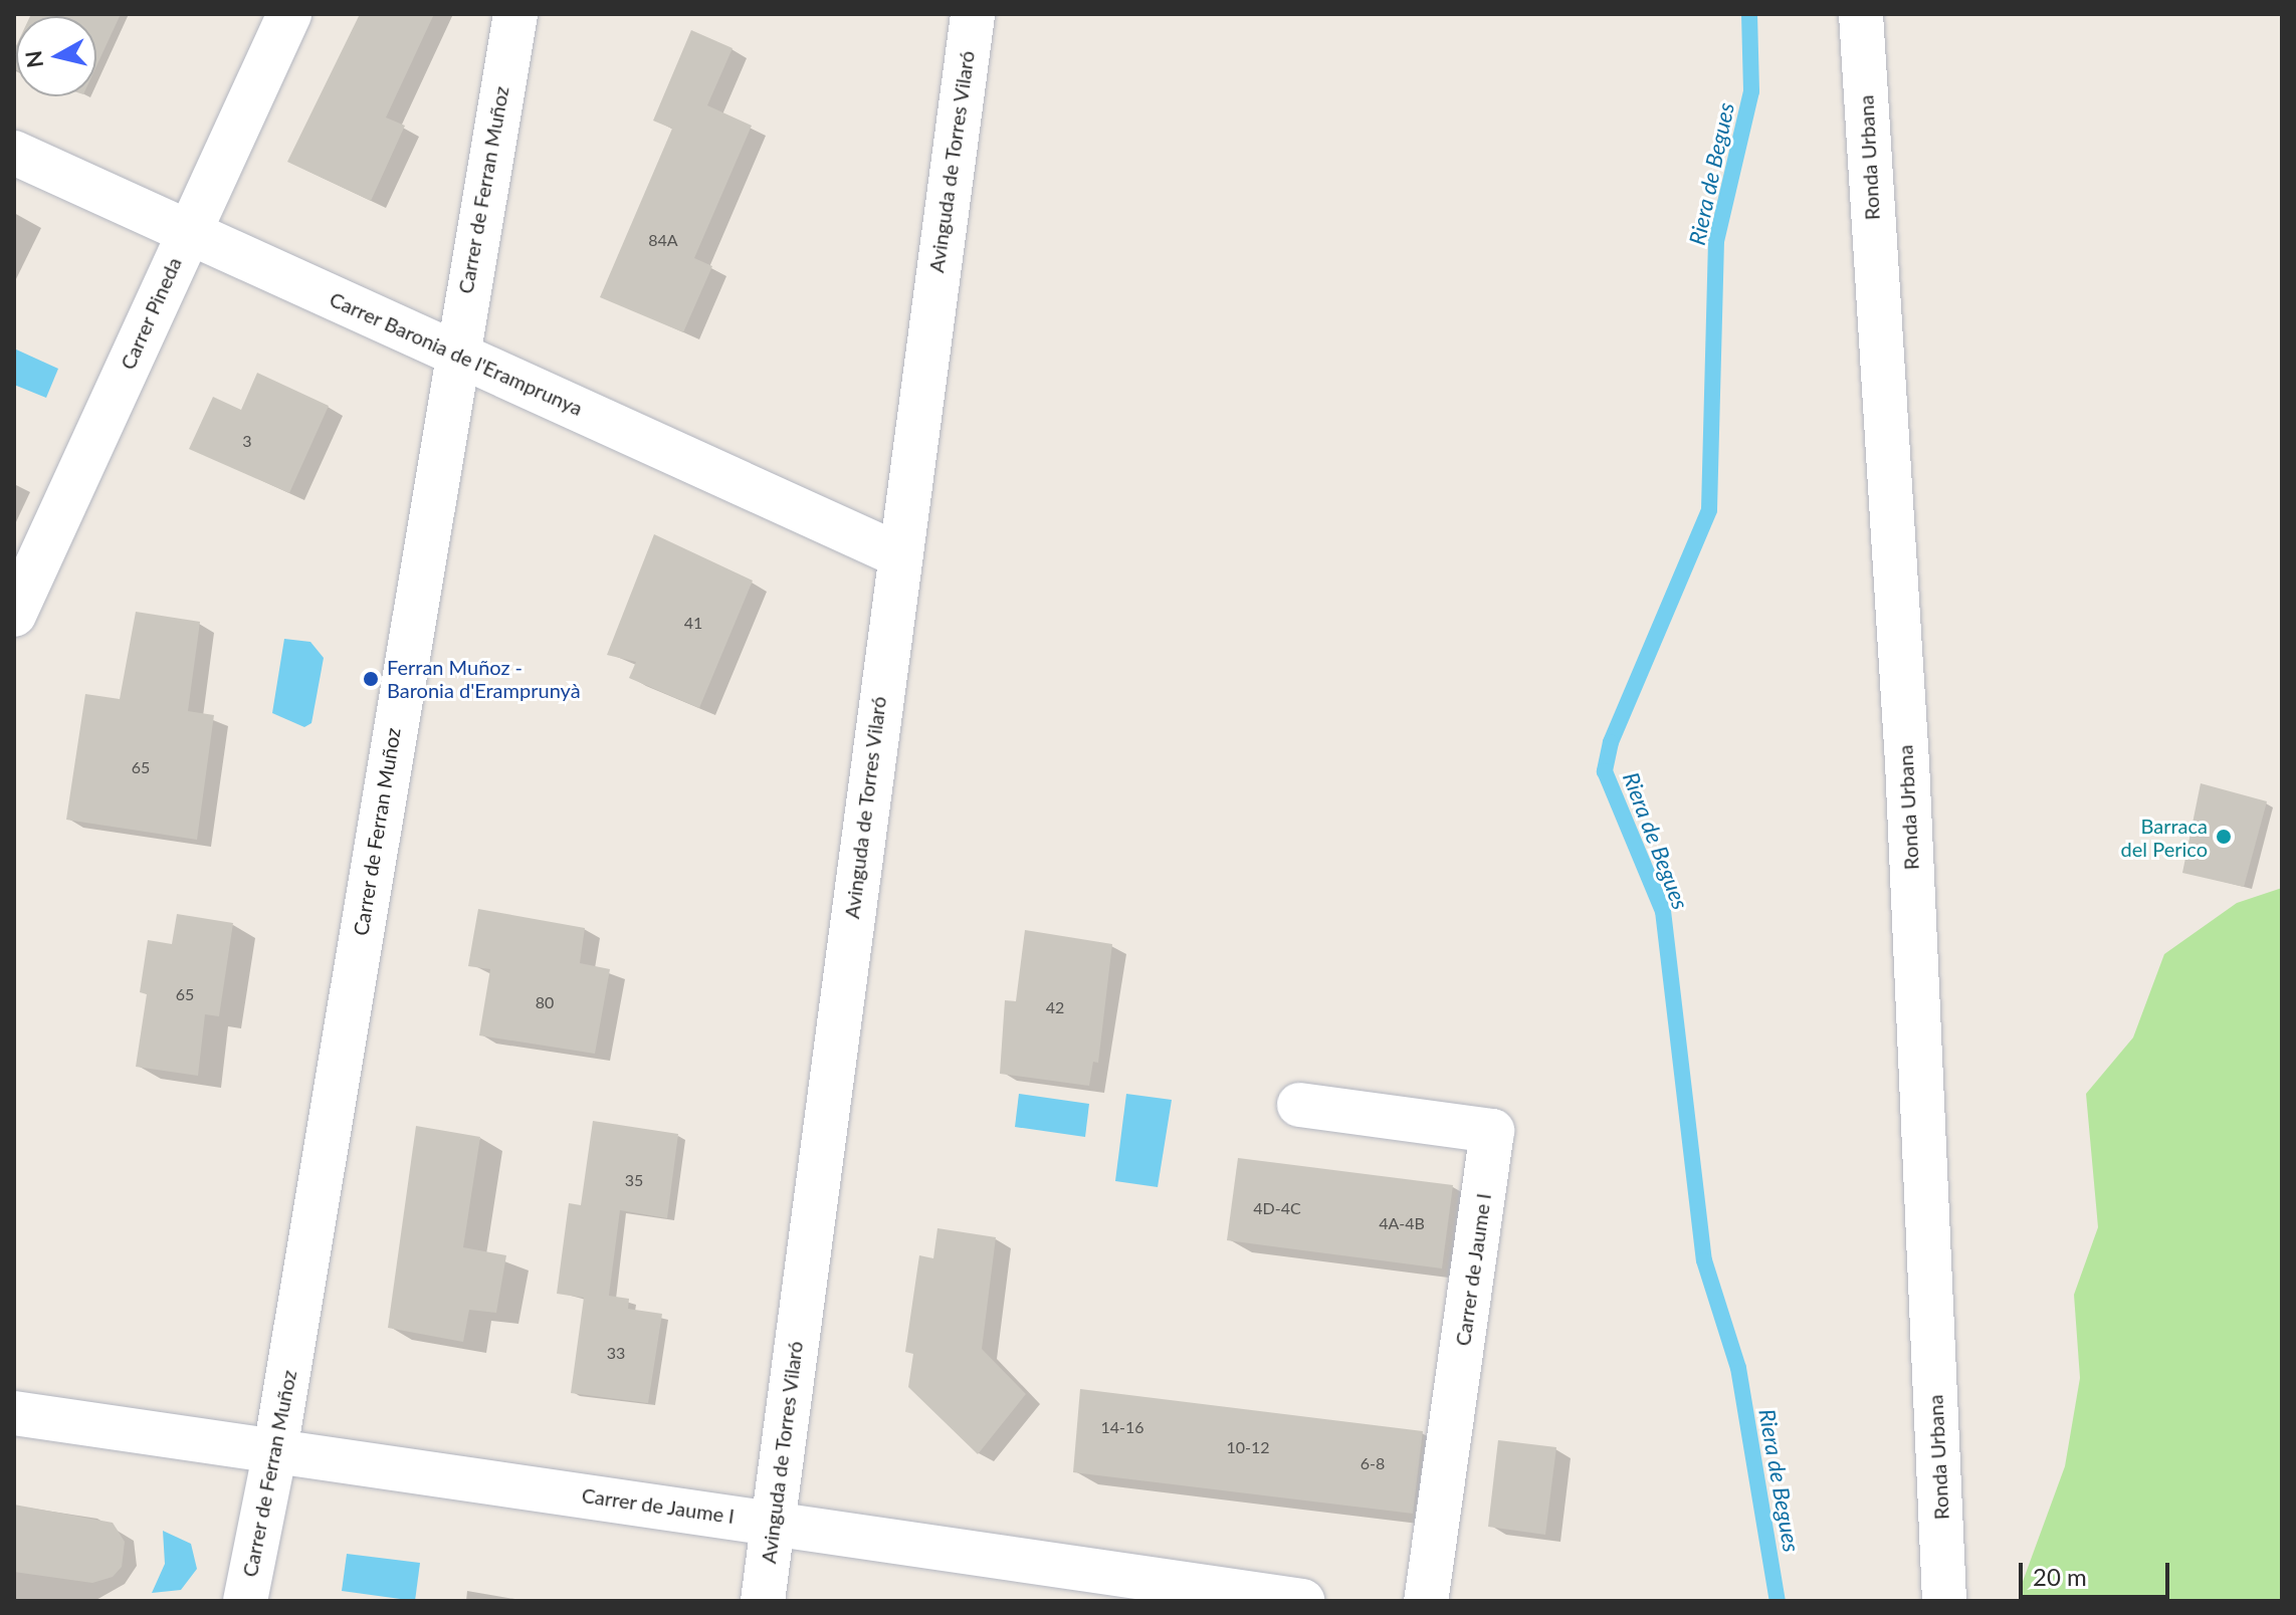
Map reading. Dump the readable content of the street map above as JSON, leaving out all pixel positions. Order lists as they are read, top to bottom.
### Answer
{
  "streets": {
    "street": [
      "Ronda Urbana",
      "Avinguda de Torres Vilaró",
      "Carrer de Ferran Muñoz",
      "Carrer Pineda",
      "Carrer Baronia de l'Eramprunya",
      "Carrer de Jaume I"
    ]
  },
  "crossings": [
    ["Avinguda de Torres Vilaró", "Carrer Baronia de l'Eramprunya"],
    ["Avinguda de Torres Vilaró", "Carrer de Jaume I"],
    ["Carrer de Ferran Muñoz", "Carrer Baronia de l'Eramprunya"],
    ["Carrer de Ferran Muñoz", "Carrer de Jaume I"],
    ["Carrer Pineda", "Carrer Baronia de l'Eramprunya"]
  ],
  "water": ["Riera de Begues"],
  "places": ["Ferran Muñoz - Baronia d'Eramprunyà", "Barraca del Perico"],
  "house_numbers": [
    "84A",
    "3",
    "41",
    "65",
    "65",
    "80",
    "42",
    "35",
    "4D-4C",
    "4A-4B",
    "33",
    "14-16",
    "10-12",
    "6-8"
  ],
  "scale_bar": "20 m",
  "north": "left"
}
